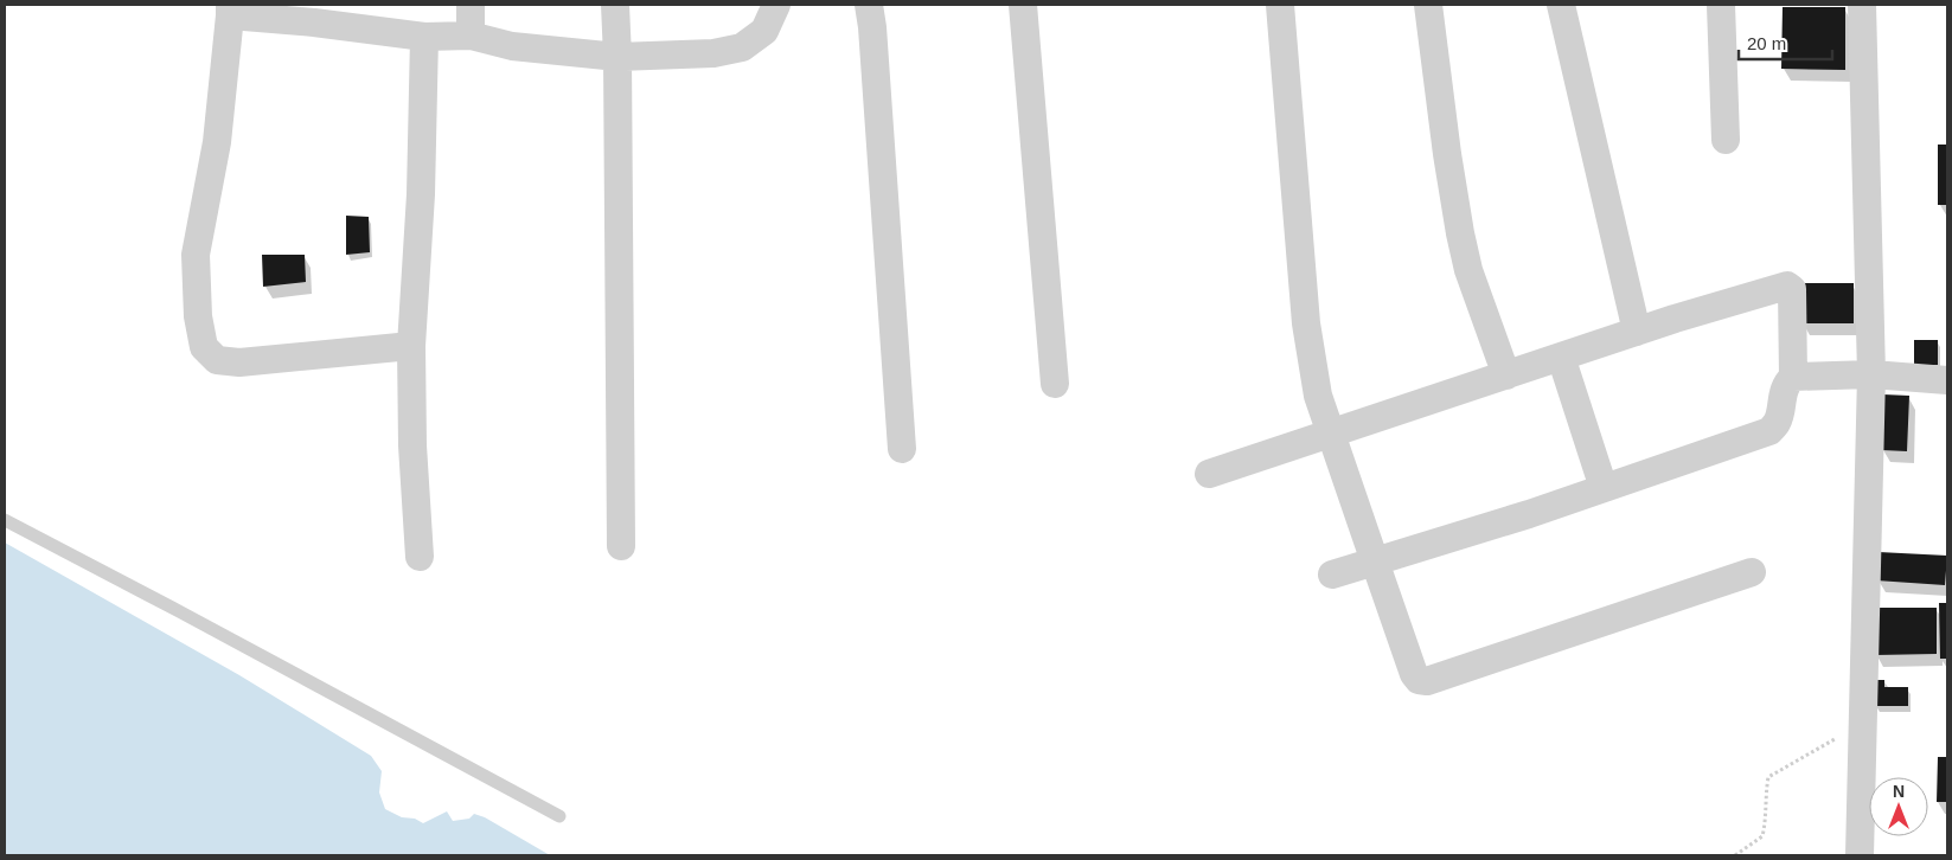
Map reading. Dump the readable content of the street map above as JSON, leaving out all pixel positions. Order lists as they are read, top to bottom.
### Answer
{
  "scale_bar": "20 m",
  "north": "top"
}
